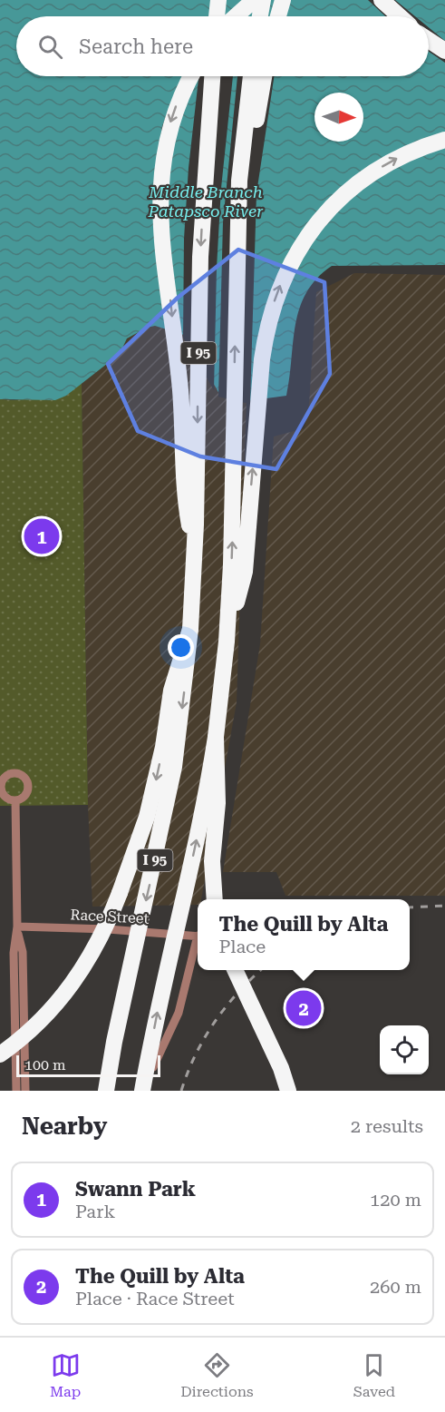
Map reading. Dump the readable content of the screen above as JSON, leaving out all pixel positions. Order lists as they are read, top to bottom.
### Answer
{
  "streets": {
    "highway": ["I 95"],
    "street": ["Race Street"]
  },
  "water": ["Middle Branch Patapsco River"],
  "scale_bar": "100 m",
  "north": "right",
  "page": {
    "search": "Search here",
    "pins": ["1", "2"],
    "popup": ["The Quill by Alta", "Place"],
    "scale": "100 m",
    "heading": ["Nearby", "2 results"],
    "list": [
      {
        "mark": "1",
        "name": "Swann Park",
        "note": "Park",
        "value": "120 m"
      },
      {
        "mark": "2",
        "name": "The Quill by Alta",
        "note": "Place · Race Street",
        "value": "260 m"
      }
    ],
    "nav": ["Map", "Directions", "Saved"]
  }
}
